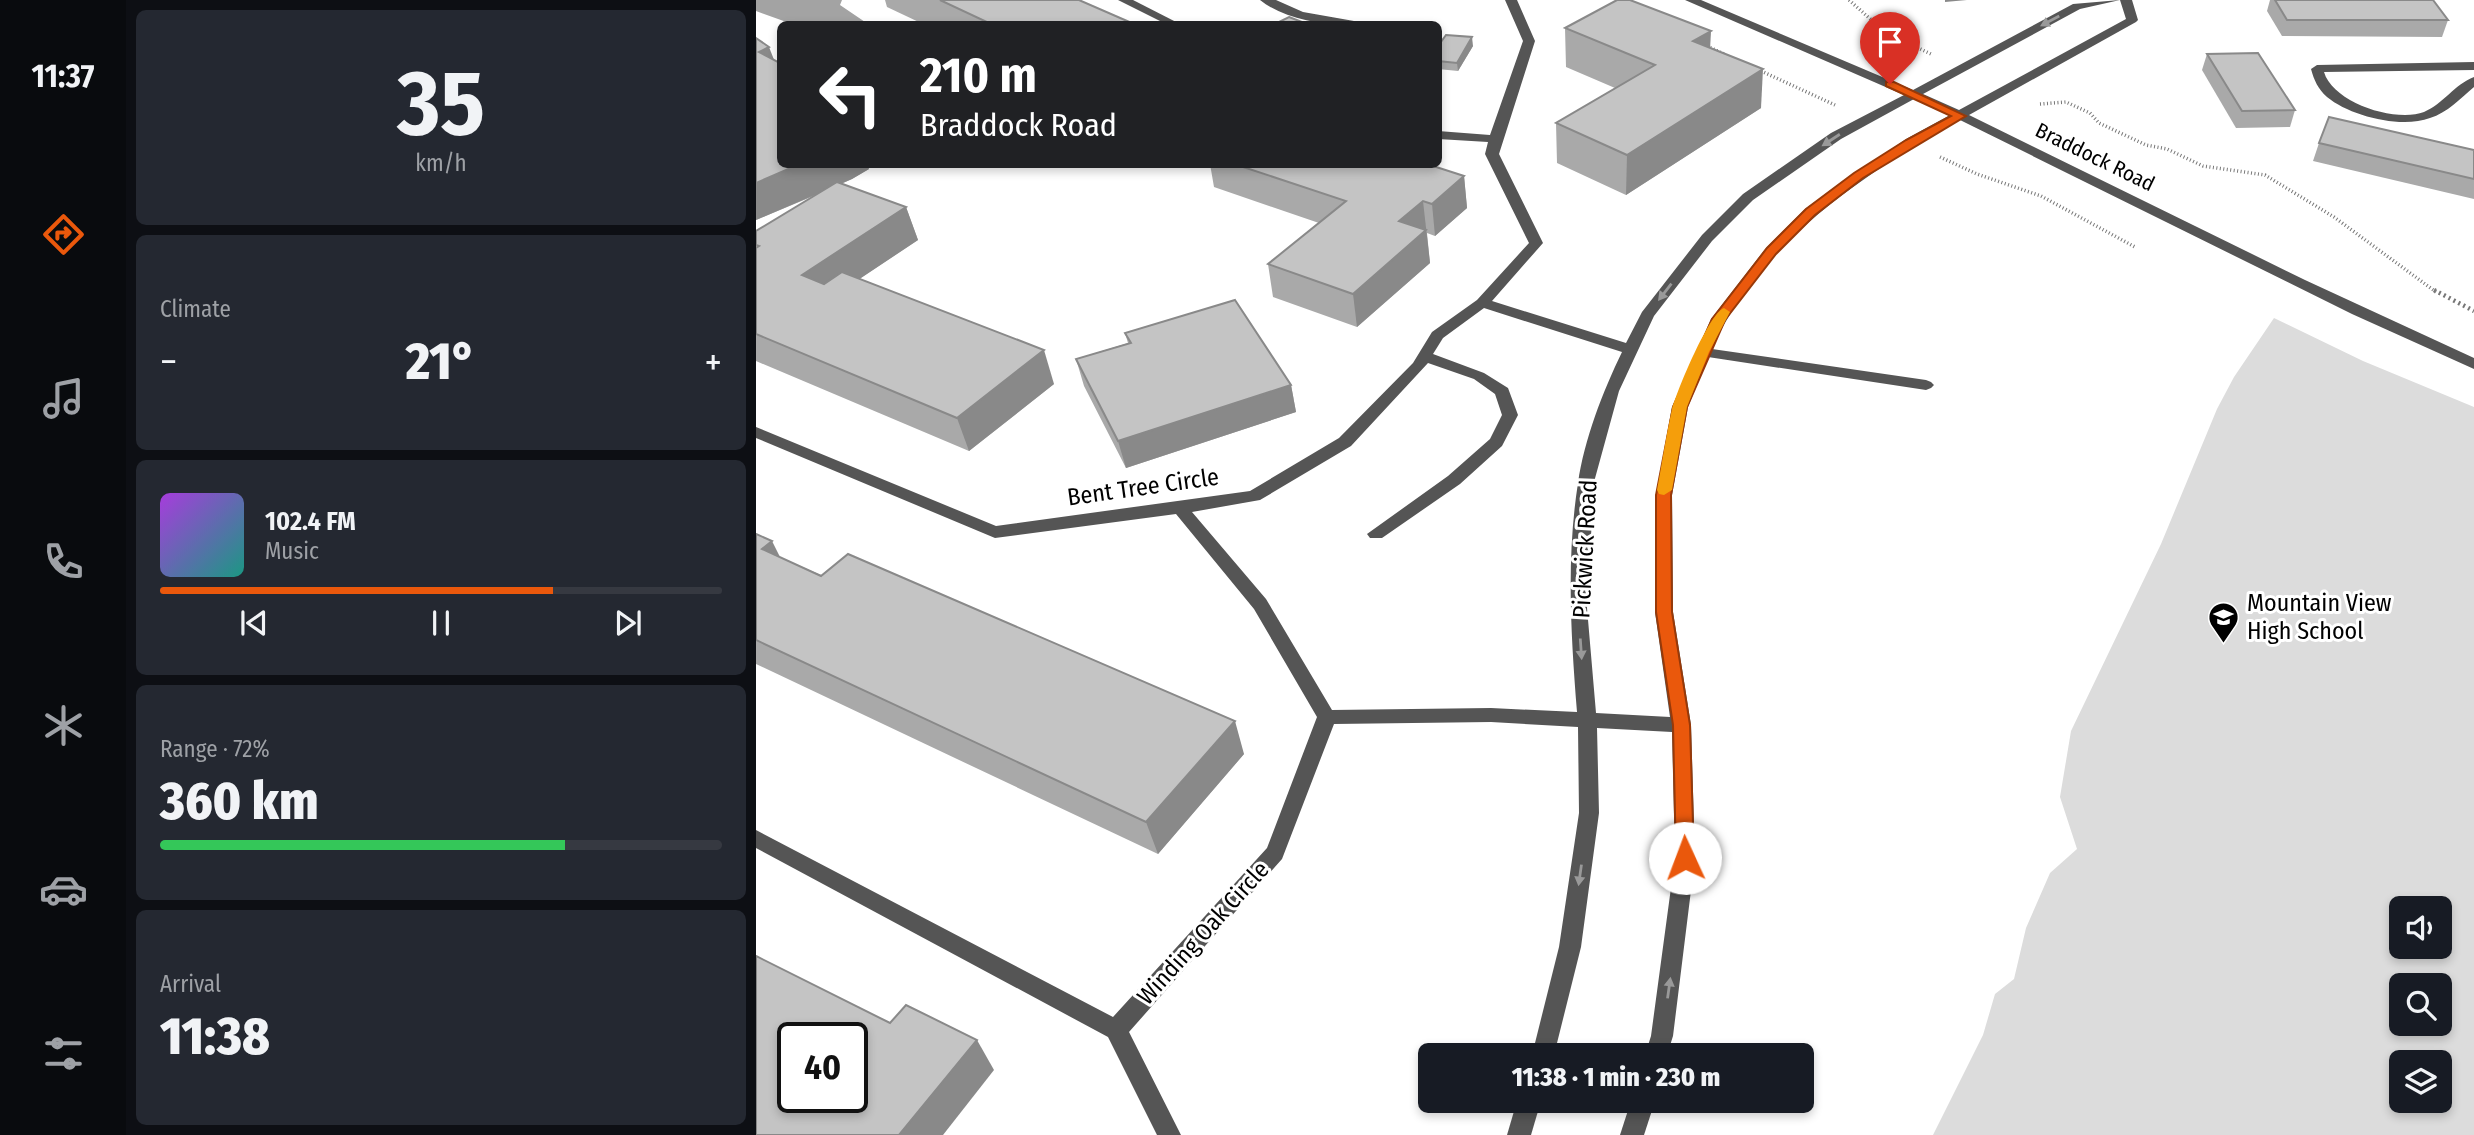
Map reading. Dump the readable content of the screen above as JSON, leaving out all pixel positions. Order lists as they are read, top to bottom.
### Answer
{
  "streets": {
    "street": [
      "Braddock Road",
      "Bent Tree Circle",
      "Pickwick Road",
      "Winding Oak Circle"
    ]
  },
  "crossings": [
    ["Braddock Road", "Pickwick Road"]
  ],
  "places": {
    "school or university": ["Mountain View High School"]
  },
  "page": {
    "tabs": "11:37",
    "tile": [
      ["35", "km/h"],
      "Climate",
      ["Range · 72%", "360 km"],
      ["Arrival", "11:38"]
    ],
    "turn": ["210 m", "Braddock Road"],
    "heat": ["−", "21°", "+"],
    "song": ["102.4 FM", "Music"],
    "limit": "40",
    "trip": "11:38 · 1 min · 230 m"
  }
}
